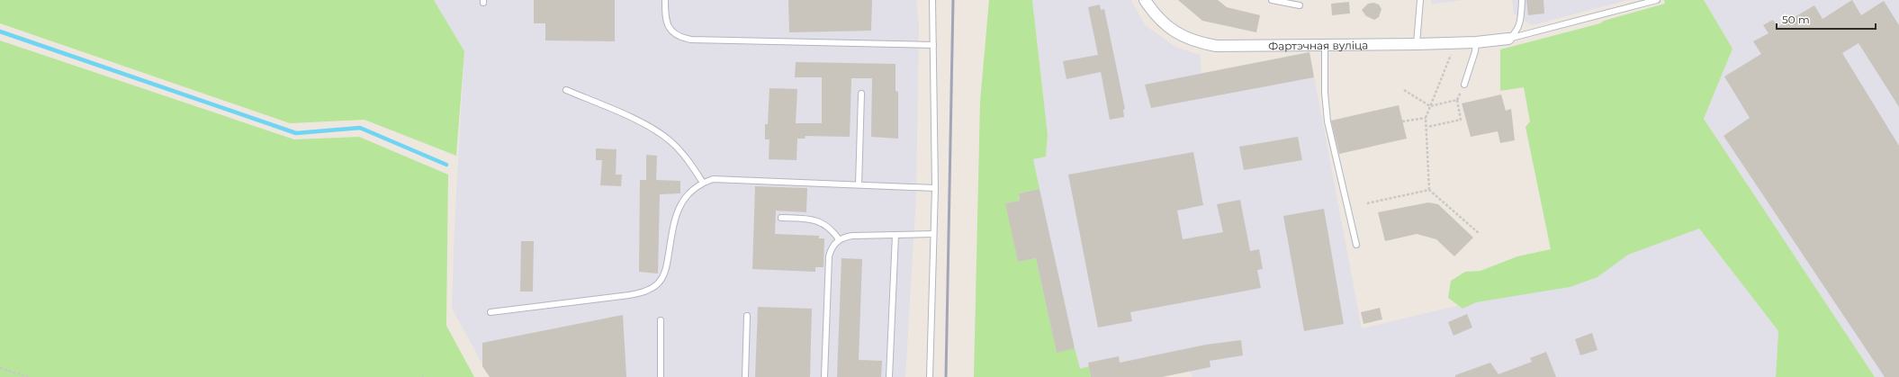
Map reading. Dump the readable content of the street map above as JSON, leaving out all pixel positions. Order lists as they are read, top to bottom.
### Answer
{
  "streets": {
    "street": ["Фартэчная вуліца"]
  },
  "scale_bar": "50 m"
}
